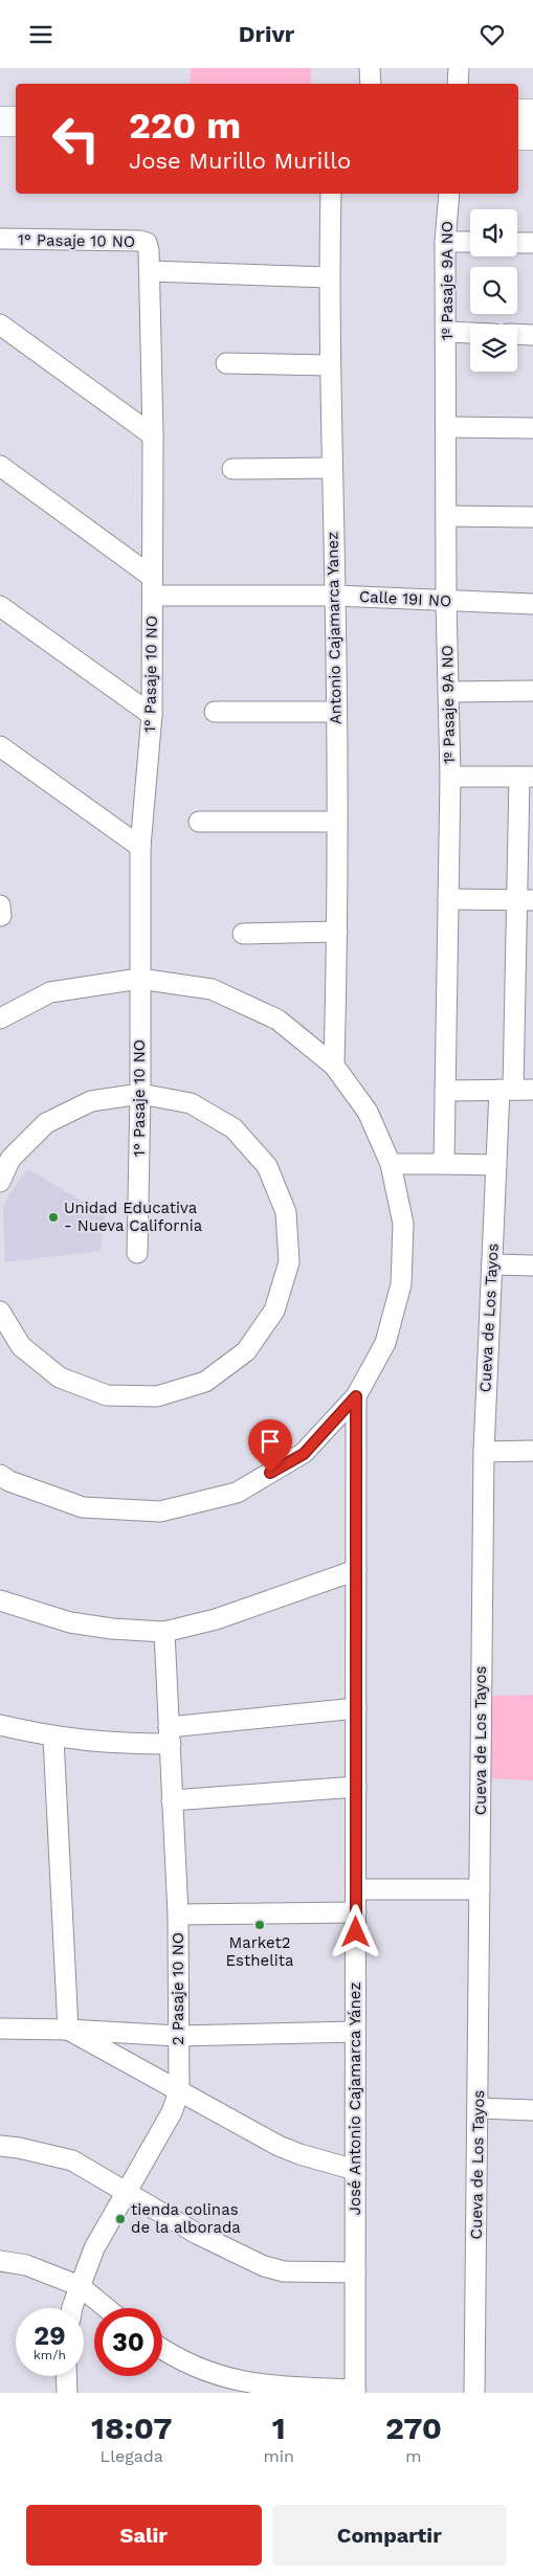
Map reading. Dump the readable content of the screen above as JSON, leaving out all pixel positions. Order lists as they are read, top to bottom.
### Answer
{
  "streets": {
    "street": [
      "1° Pasaje 10 NO",
      "1º Pasaje 9A NO",
      "Calle 19I NO",
      "Antonio Cajamarca Yanez",
      "Cueva de Los Tayos",
      "2 Pasaje 10 NO",
      "José Antonio Cajamarca Yánez"
    ]
  },
  "crossings": [
    ["1° Pasaje 10 NO", "Calle 19I NO"],
    ["1º Pasaje 9A NO", "Calle 19I NO"],
    ["Calle 19I NO", "Antonio Cajamarca Yanez"]
  ],
  "places": ["Unidad Educativa - Nueva California", "Market2 Esthelita", "tienda colinas de la alborada"],
  "page": {
    "header": "Drivr",
    "turn": ["220 m", "Jose Murillo Murillo"],
    "speed": "29 km/h",
    "limit": "30",
    "eta": [
      "18:07",
      "Llegada",
      "1",
      "min",
      "270",
      "m"
    ],
    "buttons": ["Salir", "Compartir"]
  }
}
